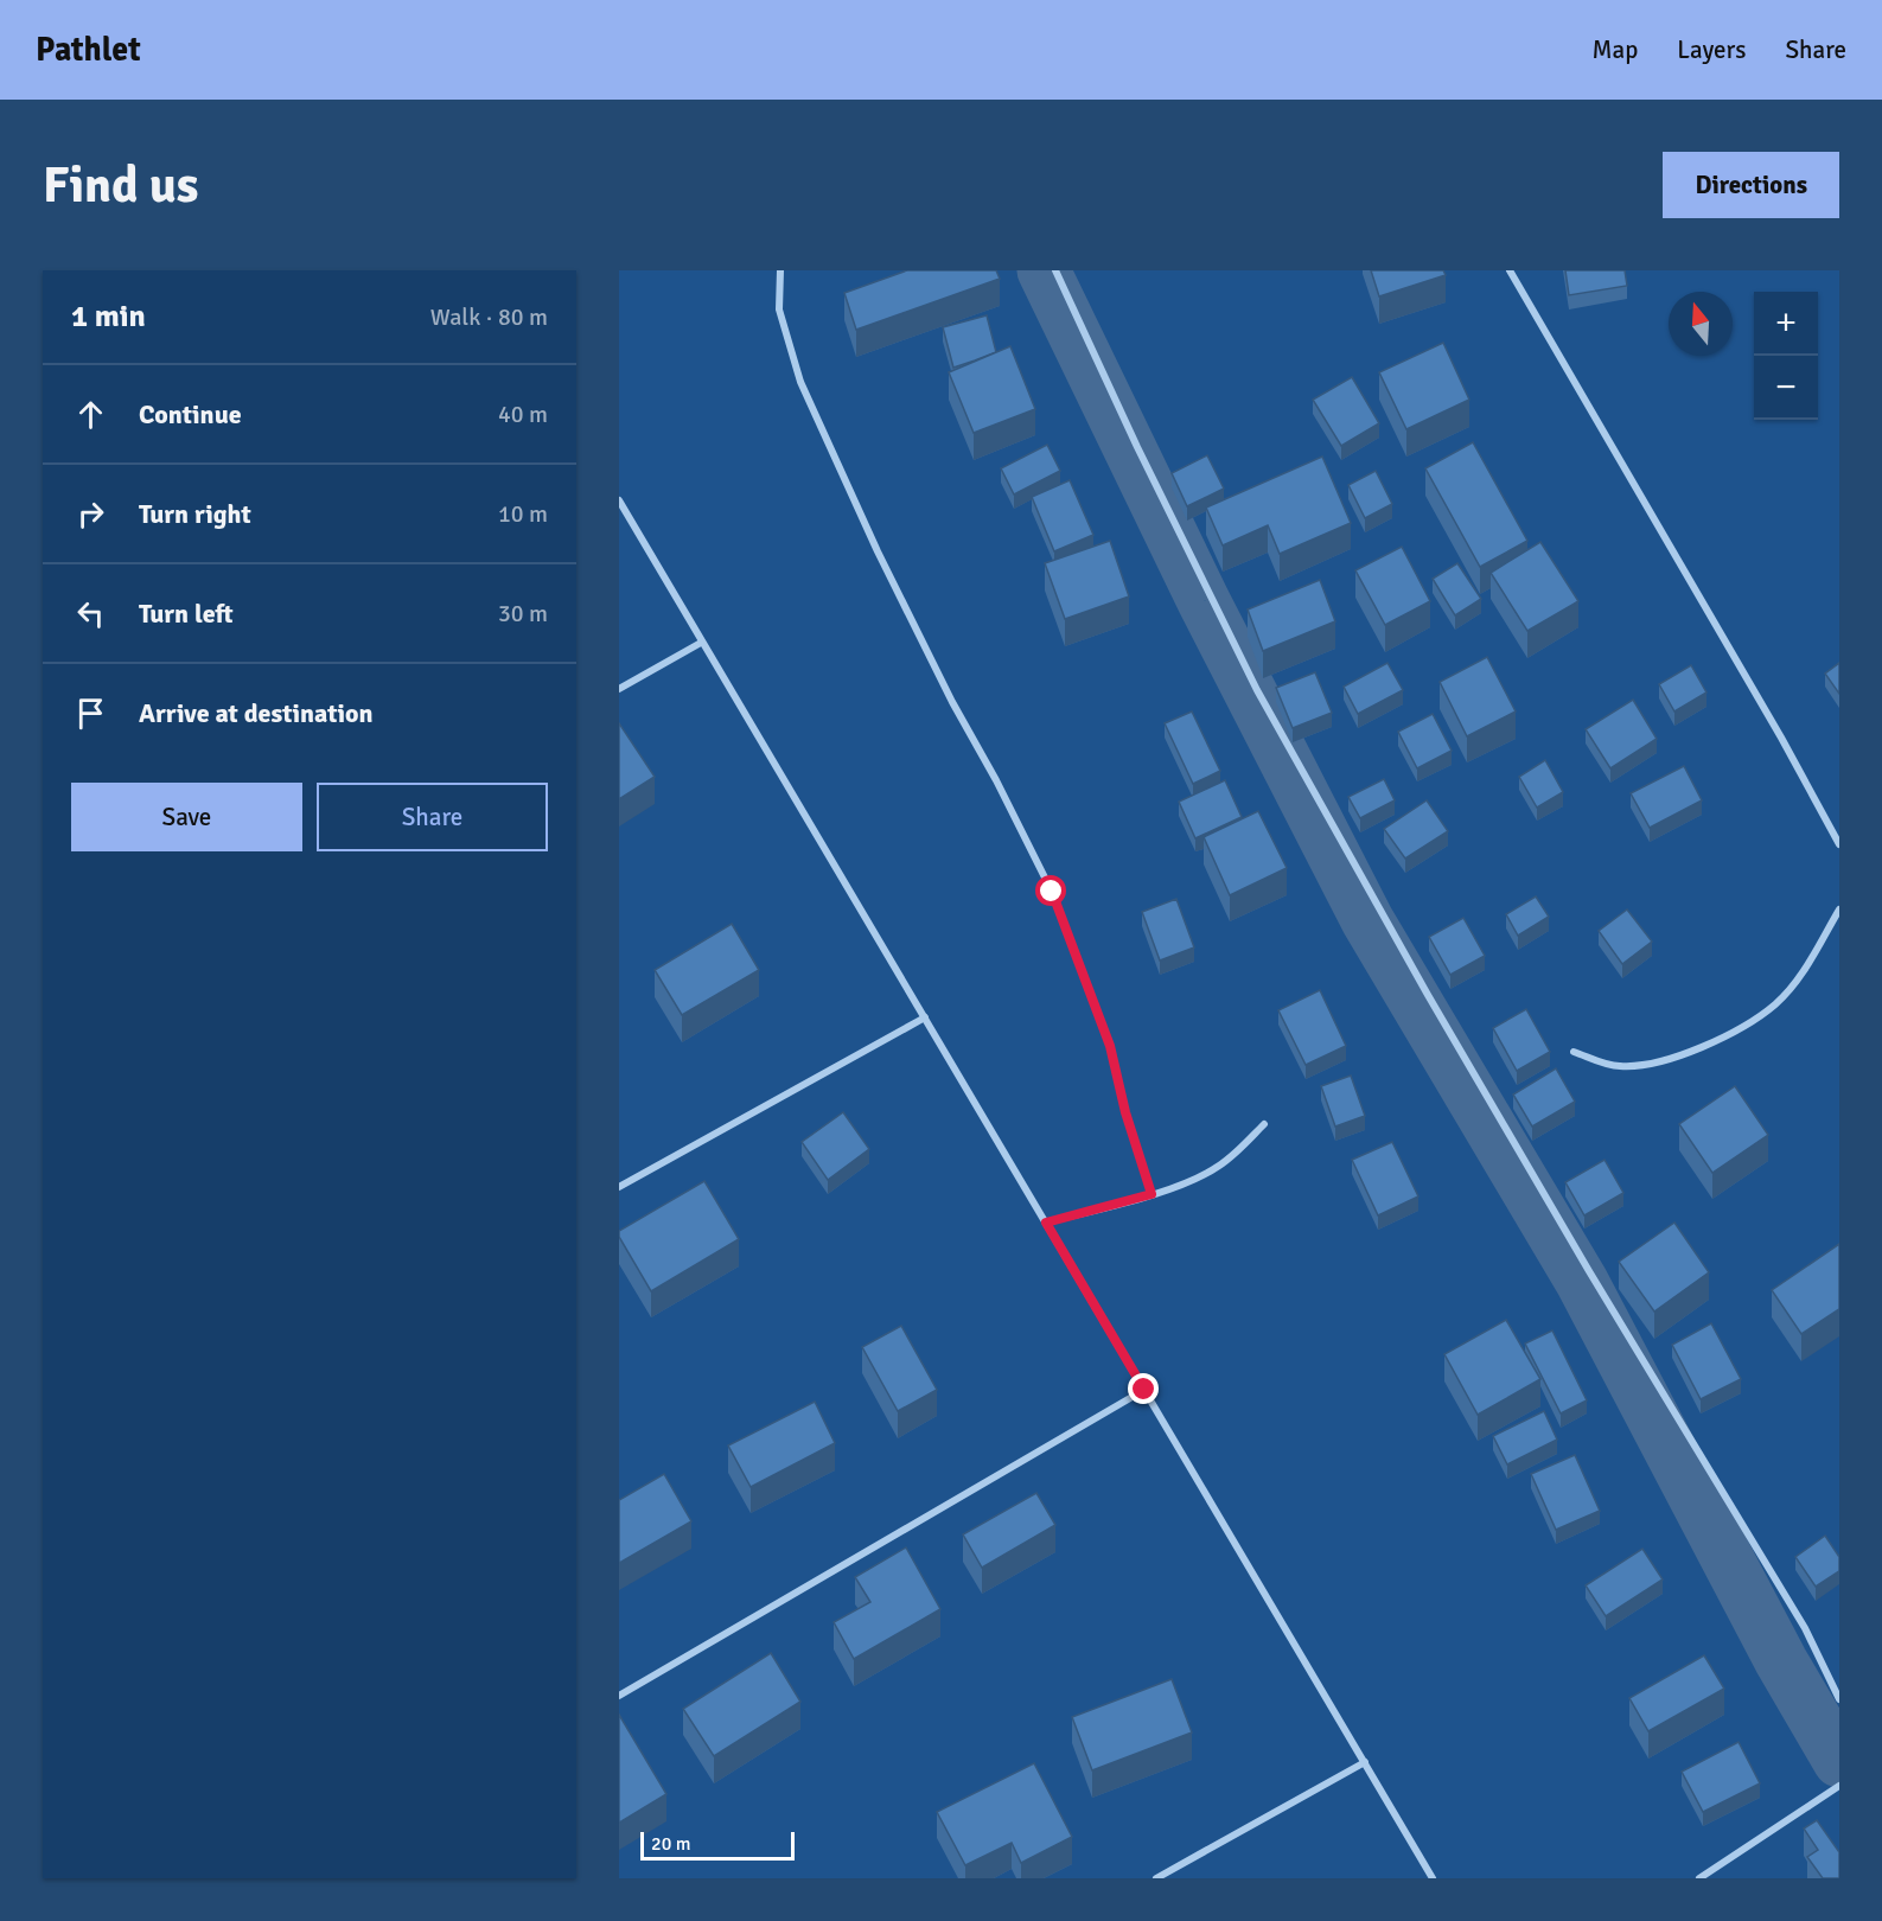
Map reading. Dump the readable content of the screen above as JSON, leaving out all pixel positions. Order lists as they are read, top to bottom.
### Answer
{
  "scale_bar": "20 m",
  "north": "top",
  "page": {
    "header": "Pathlet",
    "nav": ["Map", "Layers", "Share"],
    "buttons": [
      "Directions",
      ["Save", "Share"]
    ],
    "title": "Find us",
    "heading": ["1 min", "Walk · 80 m"],
    "map_buttons": ["+", "−"],
    "list": [
      ["Continue", "40 m"],
      ["Turn right", "10 m"],
      ["Turn left", "30 m"],
      "Arrive at destination"
    ],
    "scale": "20 m"
  }
}
